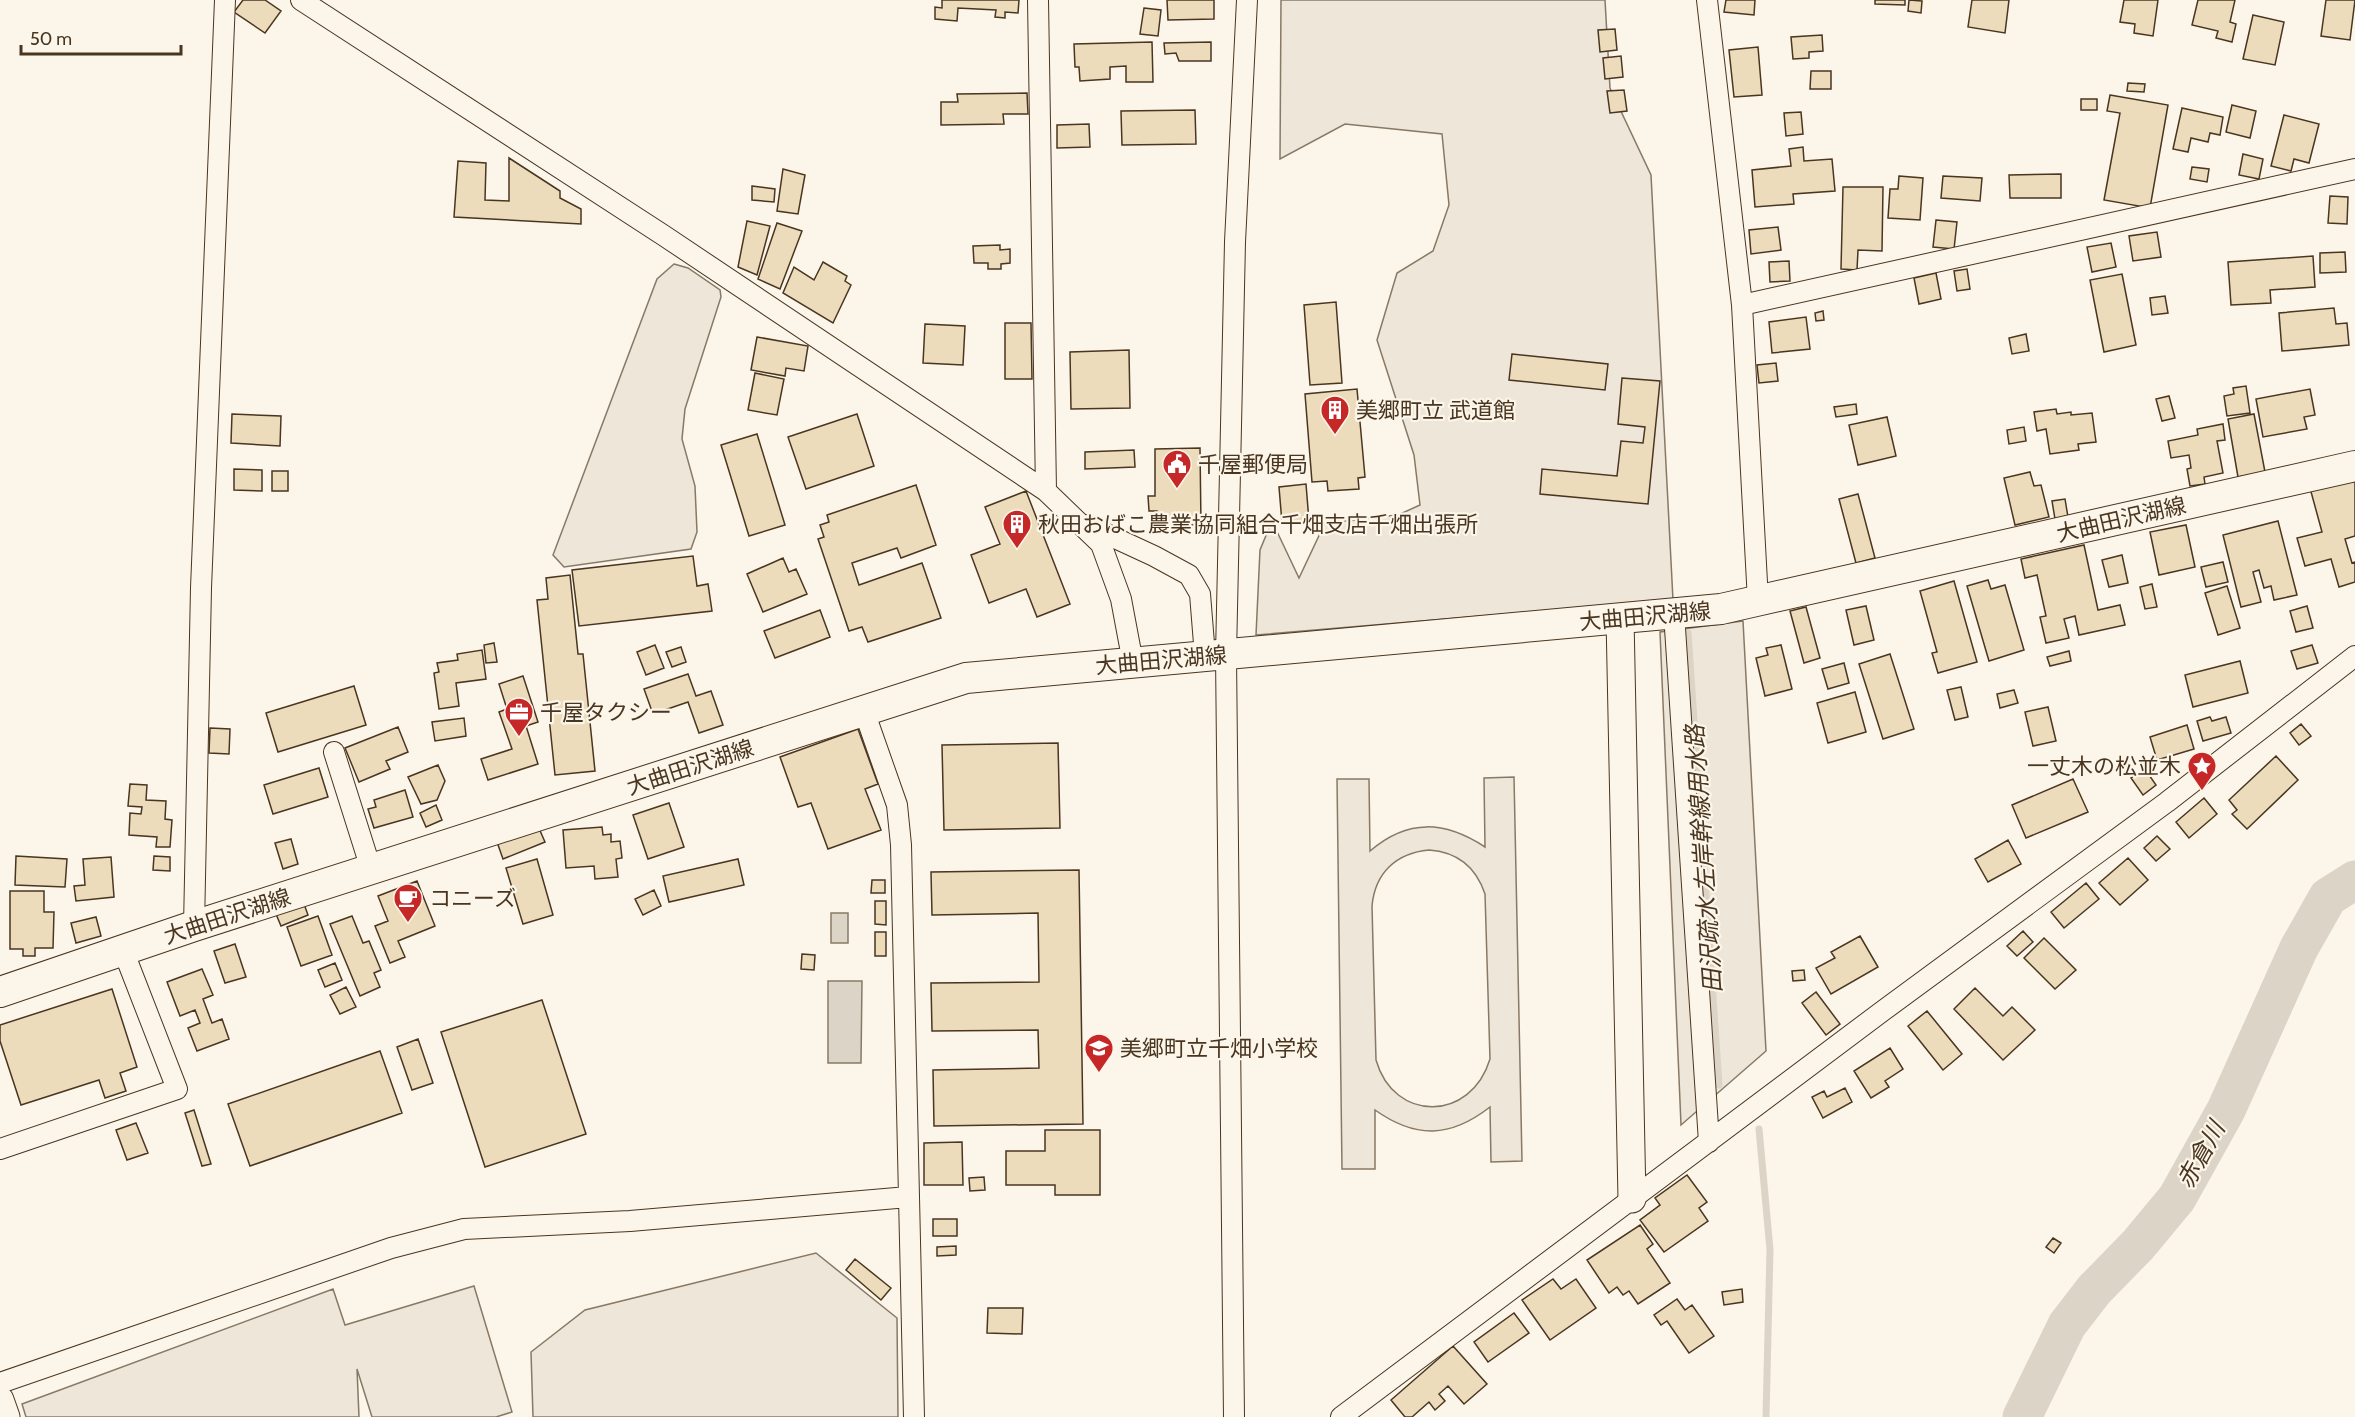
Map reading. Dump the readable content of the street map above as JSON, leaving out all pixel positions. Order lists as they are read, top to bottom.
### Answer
{
  "streets": {
    "main road": ["大曲田沢湖線"]
  },
  "water": ["田沢疏水 左岸幹線用水路", "赤倉川"],
  "places": {
    "building": ["美郷町立 武道館", "秋田おばこ農業協同組合千畑支店千畑出張所"],
    "public building": ["千屋郵便局"],
    "office": ["千屋タクシー"],
    "place": ["一丈木の松並木"],
    "cafe": ["コニーズ"],
    "school or university": ["美郷町立千畑小学校"]
  },
  "scale_bar": "50 m"
}
